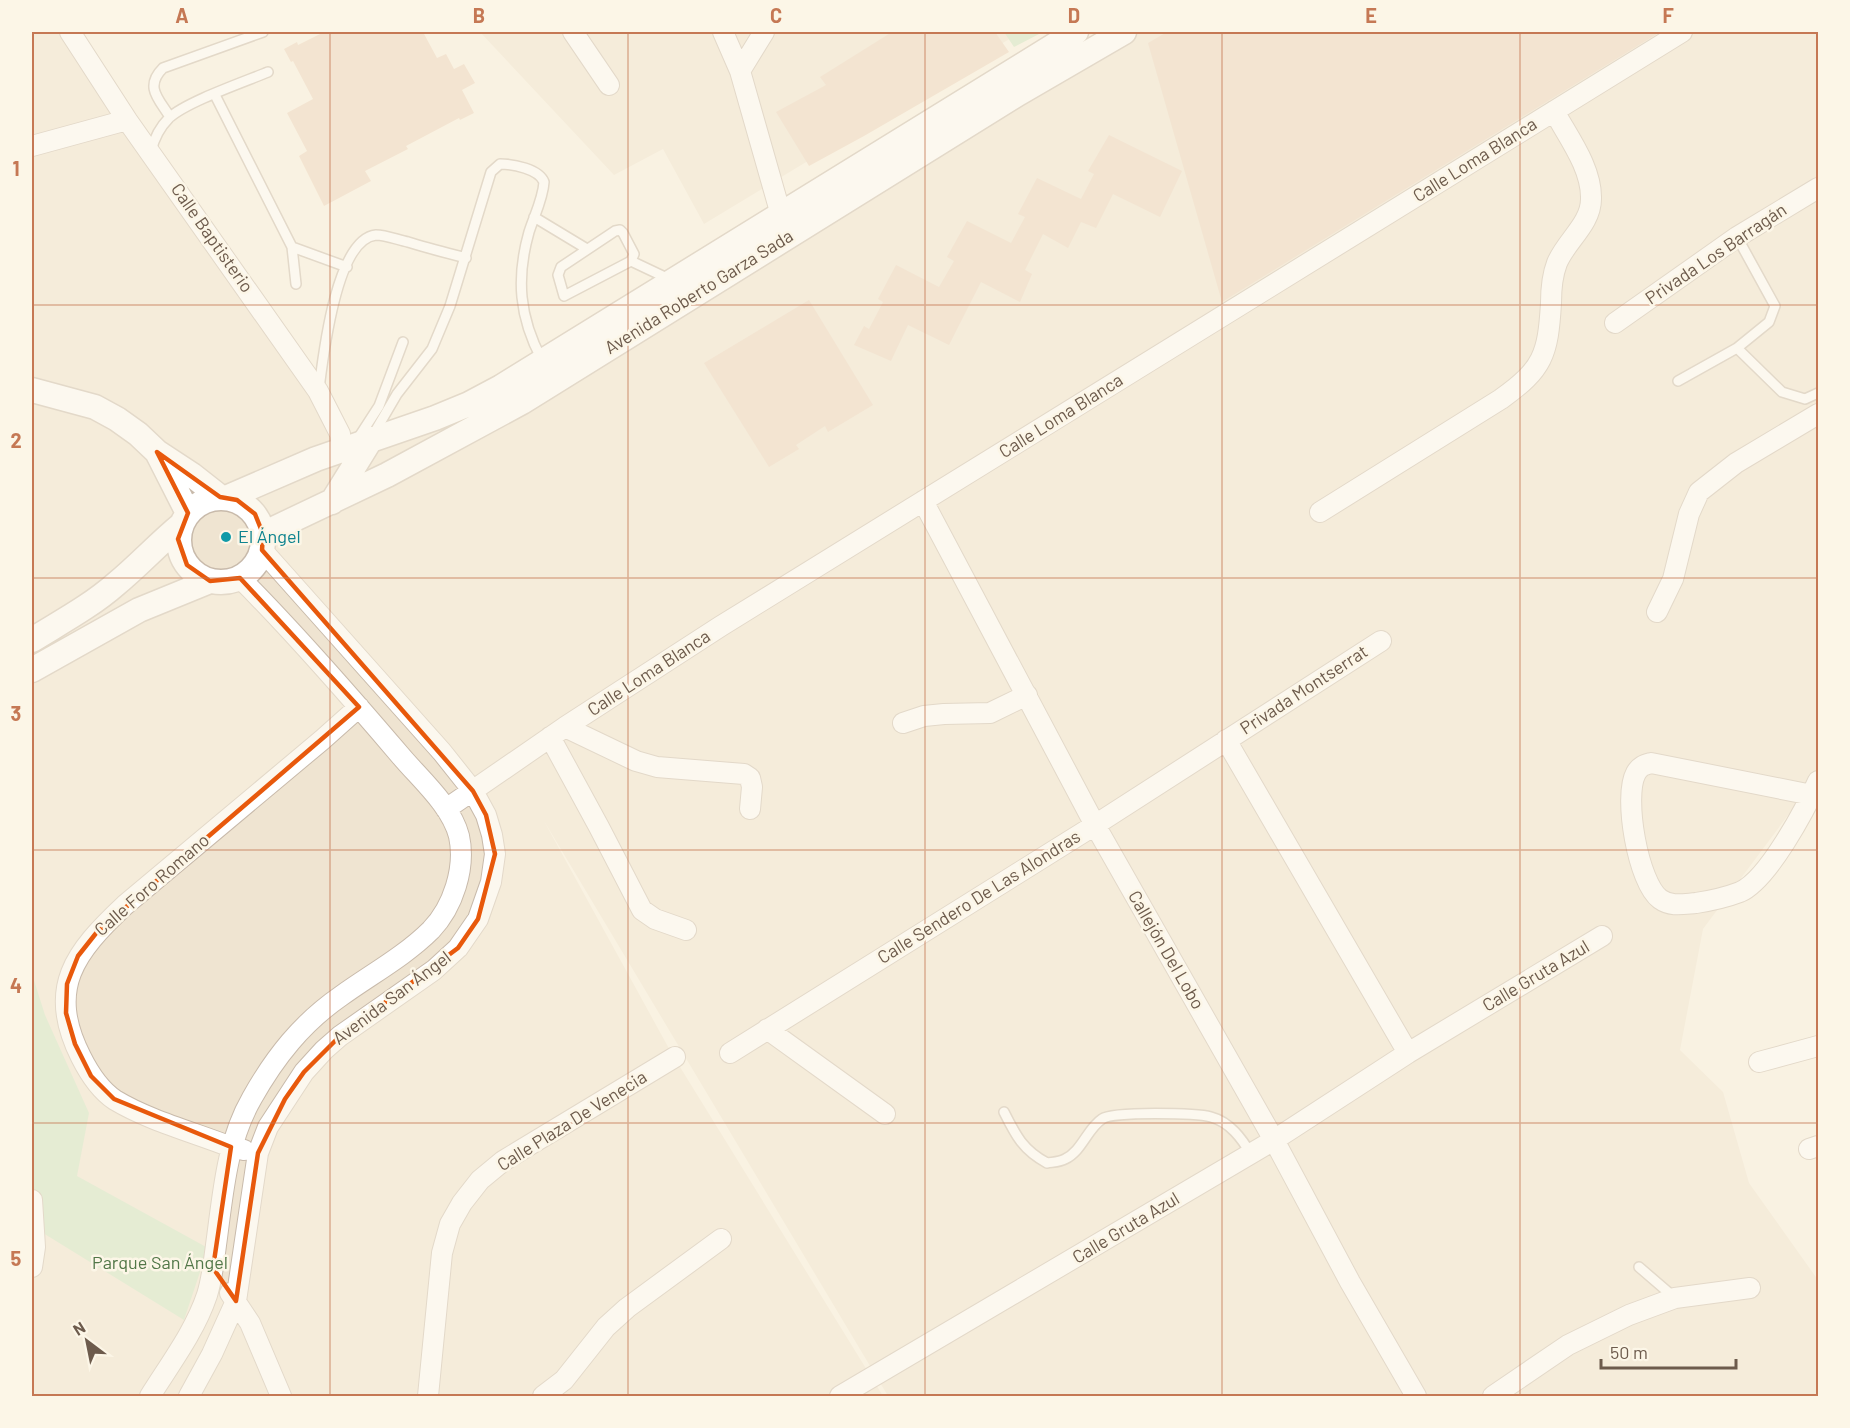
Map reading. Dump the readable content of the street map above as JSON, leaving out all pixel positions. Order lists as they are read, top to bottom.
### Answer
{
  "streets": {
    "street": [
      "Calle Loma Blanca",
      "Calle Baptisterio",
      "Privada Los Barragán",
      "Avenida Roberto Garza Sada",
      "Privada Montserrat",
      "Calle Foro Romano",
      "Calle Sendero De Las Alondras",
      "Callejón Del Lobo",
      "Calle Gruta Azul",
      "Avenida San Ángel",
      "Calle Plaza De Venecia"
    ]
  },
  "crossings": [
    ["Calle Loma Blanca", "Callejón Del Lobo"],
    ["Calle Loma Blanca", "Avenida San Ángel"],
    ["Calle Baptisterio", "Avenida Roberto Garza Sada"],
    ["Avenida Roberto Garza Sada", "Avenida San Ángel"],
    ["Privada Montserrat", "Calle Sendero De Las Alondras"],
    ["Calle Foro Romano", "Avenida San Ángel"],
    ["Calle Sendero De Las Alondras", "Callejón Del Lobo"],
    ["Callejón Del Lobo", "Calle Gruta Azul"]
  ],
  "parks": ["Parque San Ángel"],
  "places": ["El Ángel"],
  "scale_bar": "50 m",
  "north": "top left",
  "grid": {
    "columns": [
      "A",
      "B",
      "C",
      "D",
      "E",
      "F"
    ],
    "rows": [
      "1",
      "2",
      "3",
      "4",
      "5"
    ]
  }
}
